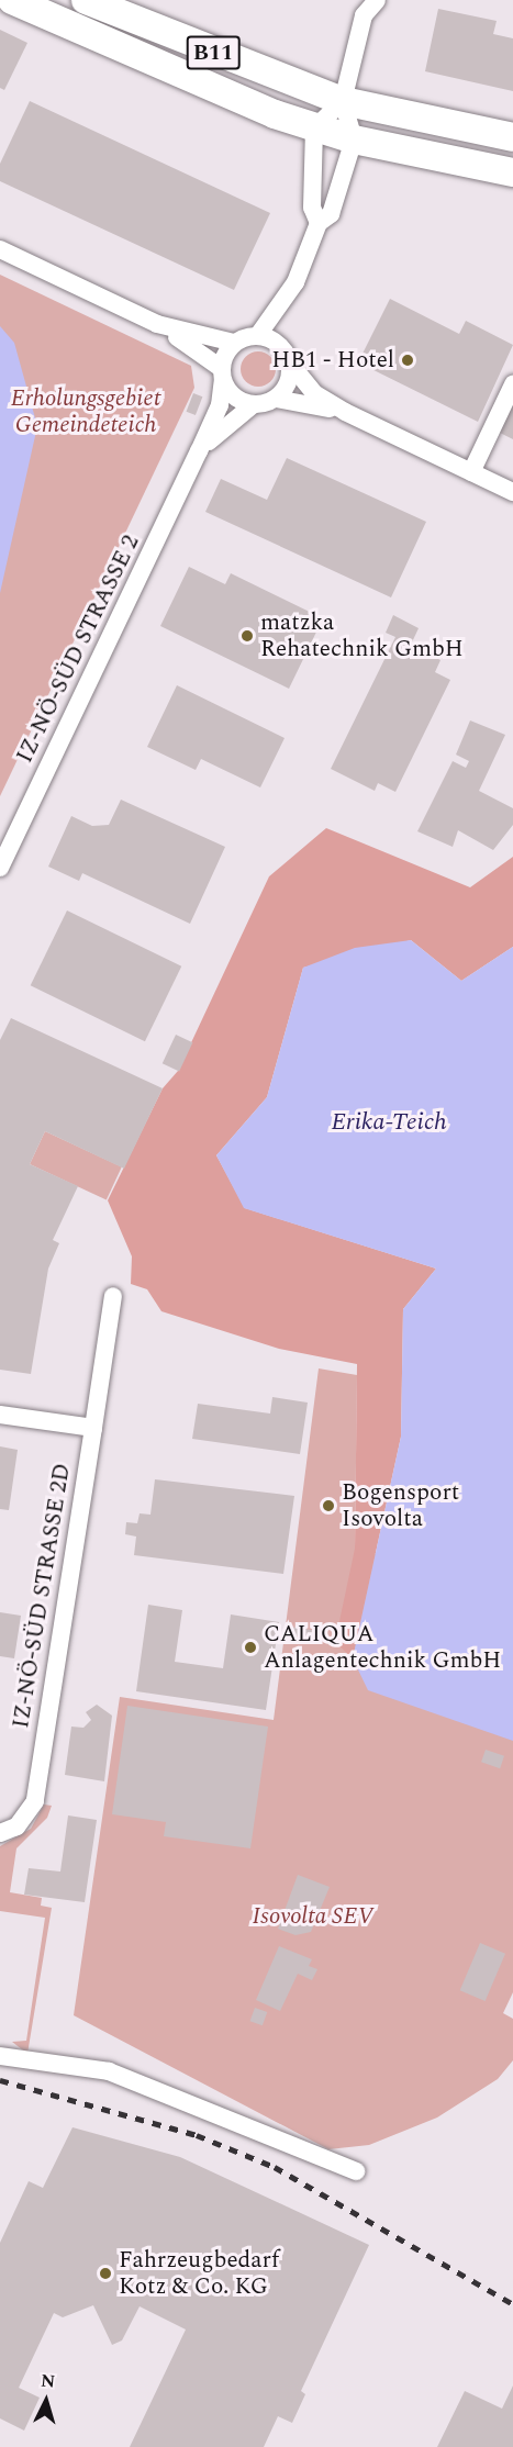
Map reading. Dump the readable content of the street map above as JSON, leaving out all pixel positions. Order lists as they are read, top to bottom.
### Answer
{
  "streets": {
    "main road": ["B11"],
    "street": ["IZ-NÖ-SÜD STRASSE 2", "IZ-NÖ-SÜD STRASSE 2D"]
  },
  "water": ["Erika-Teich"],
  "parks": ["Erholungsgebiet Gemeindeteich", "Isovolta SEV"],
  "places": [
    "HB1 - Hotel",
    "matzka Rehatechnik GmbH",
    "Bogensport Isovolta",
    "CALIQUA Anlagentechnik GmbH",
    "Fahrzeugbedarf Kotz & Co. KG"
  ],
  "north": "top"
}
